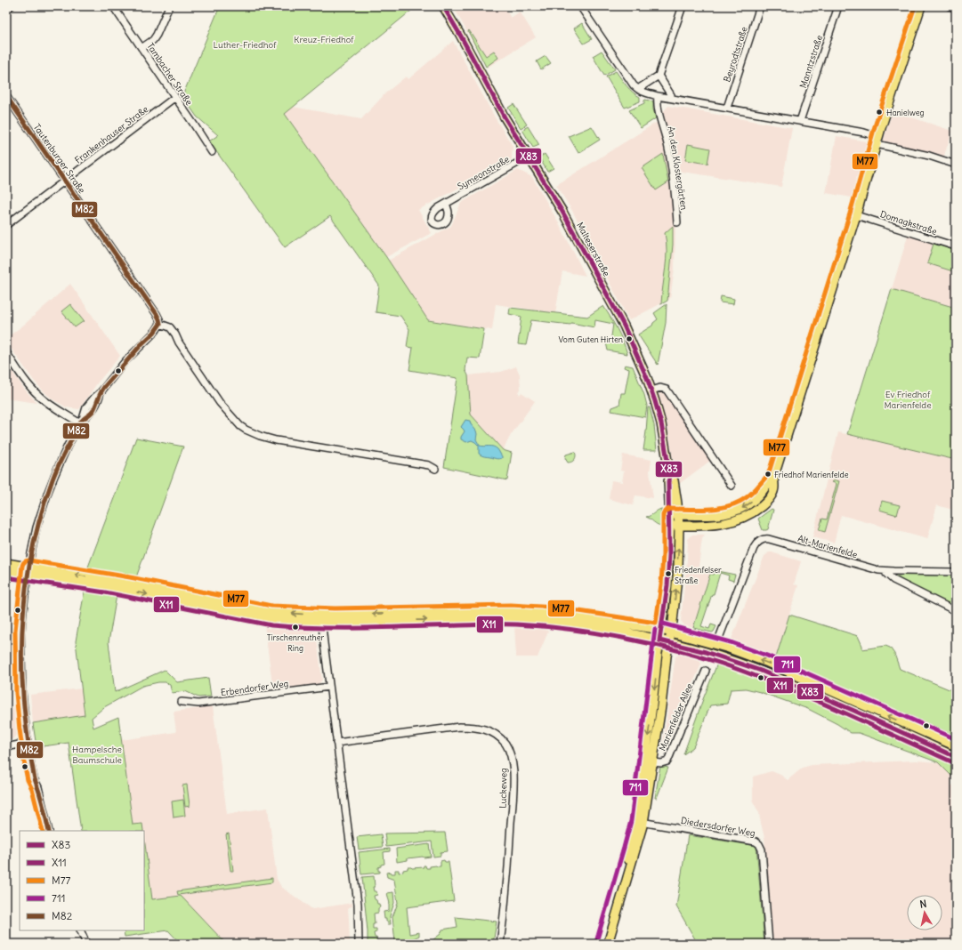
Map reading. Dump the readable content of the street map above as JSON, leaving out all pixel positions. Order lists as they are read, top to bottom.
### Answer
{
  "streets": {
    "main road": ["Malteserstraße"],
    "street": [
      "Beyrodtstraße",
      "Manntzstraße",
      "Tambacher Straße",
      "Frankenhauser Straße",
      "Tautenburger Straße",
      "An den Klostergärten",
      "Symeonstraße",
      "Domagkstraße",
      "Alt-Marienfelde",
      "Erbendorfer Weg",
      "Marienfelder Allee",
      "Luckeweg",
      "Diedersdorfer Weg"
    ]
  },
  "crossings": [
    ["Tambacher Straße", "Frankenhauser Straße"],
    ["Frankenhauser Straße", "Tautenburger Straße"],
    ["Symeonstraße", "Malteserstraße"]
  ],
  "parks": [
    "Kreuz-Friedhof",
    "Luther-Friedhof",
    "Ev Friedhof Marienfelde",
    "Hampelsche Baumschule"
  ],
  "places": [
    "Hanielweg",
    "Vom Guten Hirten",
    "Friedhof Marienfelde",
    "Friedenfelser Straße",
    "Tirschenreuther Ring"
  ],
  "lines": [
    "transit line X83",
    "transit line M77",
    "transit line M82",
    "transit line X11",
    "transit line 711"
  ],
  "legend": [
    "X83",
    "X11",
    "M77",
    "711",
    "M82"
  ],
  "north": "top"
}
